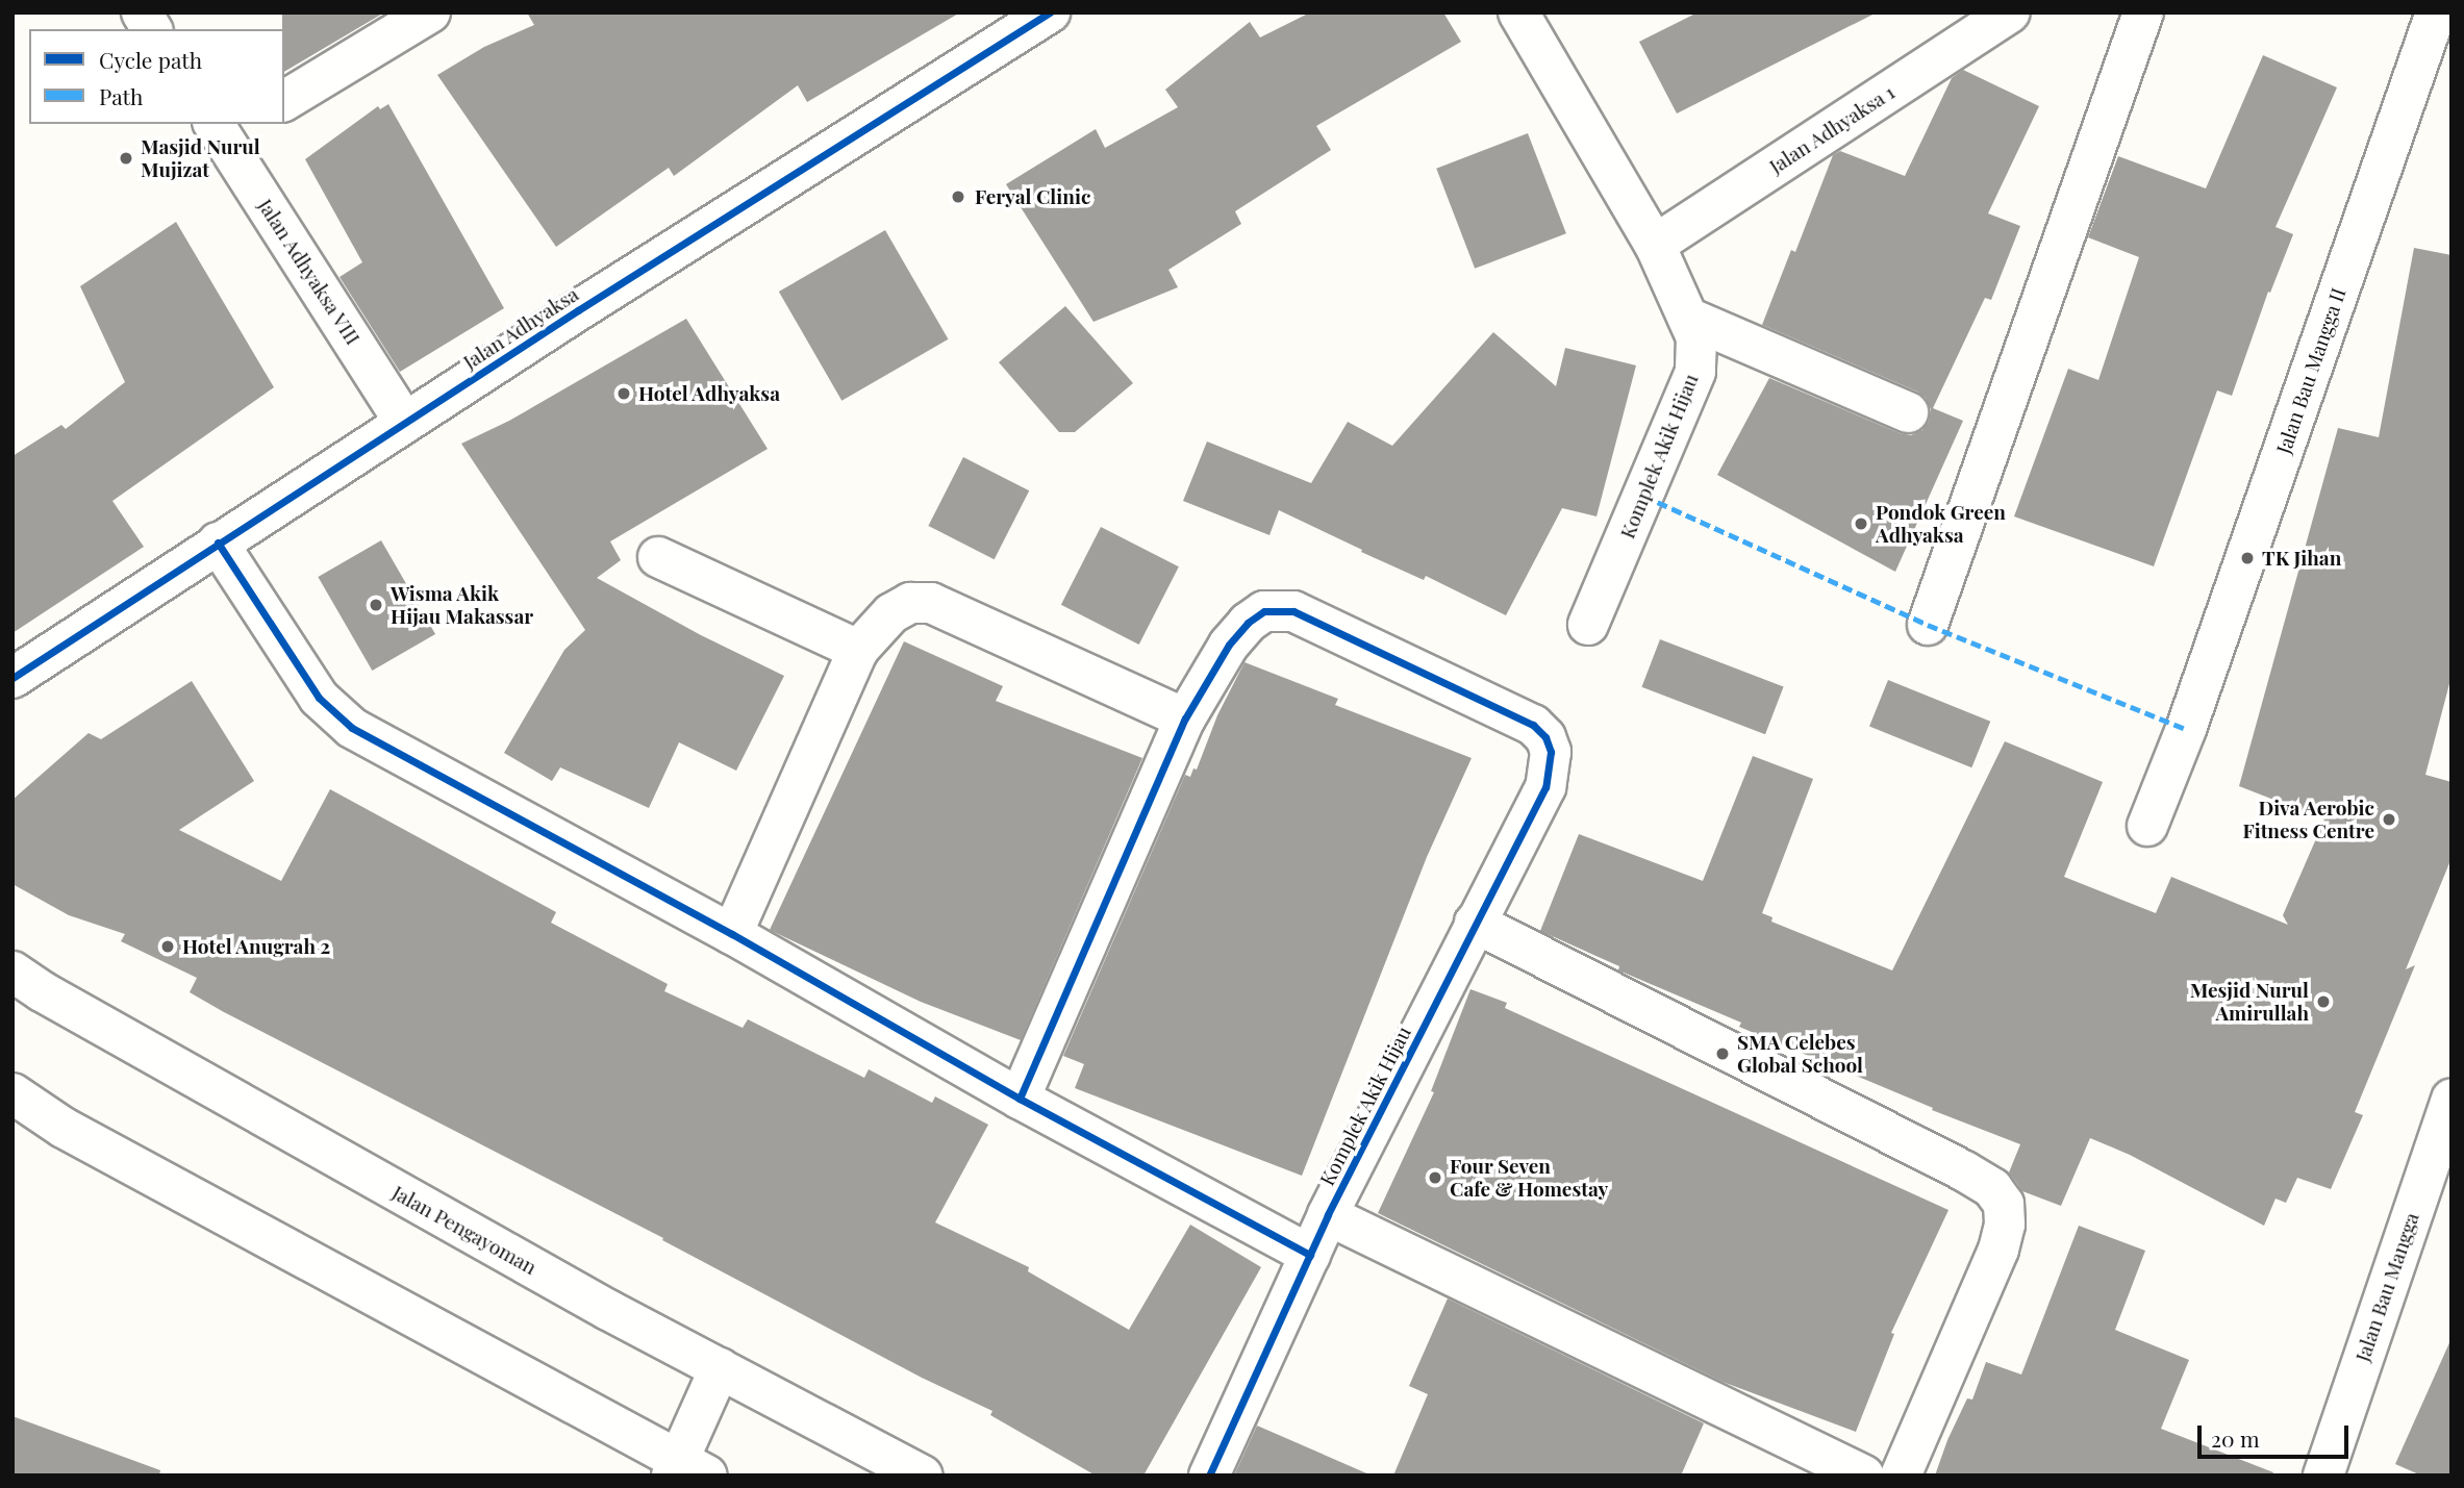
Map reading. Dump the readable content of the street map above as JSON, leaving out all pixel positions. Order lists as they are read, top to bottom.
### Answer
{
  "streets": {
    "street": [
      "Jalan Adhyaksa 1",
      "Jalan Adhyaksa VIII",
      "Jalan Adhyaksa",
      "Jalan Bau Mangga II",
      "Komplek Akik Hijau",
      "Jalan Pengayoman",
      "Jalan Bau Mangga"
    ]
  },
  "crossings": [
    ["Jalan Adhyaksa 1", "Komplek Akik Hijau"],
    ["Jalan Adhyaksa VIII", "Jalan Adhyaksa"]
  ],
  "places": [
    "Masjid Nurul Mujizat",
    "Feryal Clinic",
    "Hotel Adhyaksa",
    "Pondok Green Adhyaksa",
    "TK Jihan",
    "Wisma Akik Hijau Makassar",
    "Diva Aerobic Fitness Centre",
    "Hotel Anugrah 2",
    "Mesjid Nurul Amirullah",
    "SMA Celebes Global School",
    "Four Seven Cafe & Homestay"
  ],
  "legend": ["Cycle path", "Path"],
  "scale_bar": "20 m"
}
